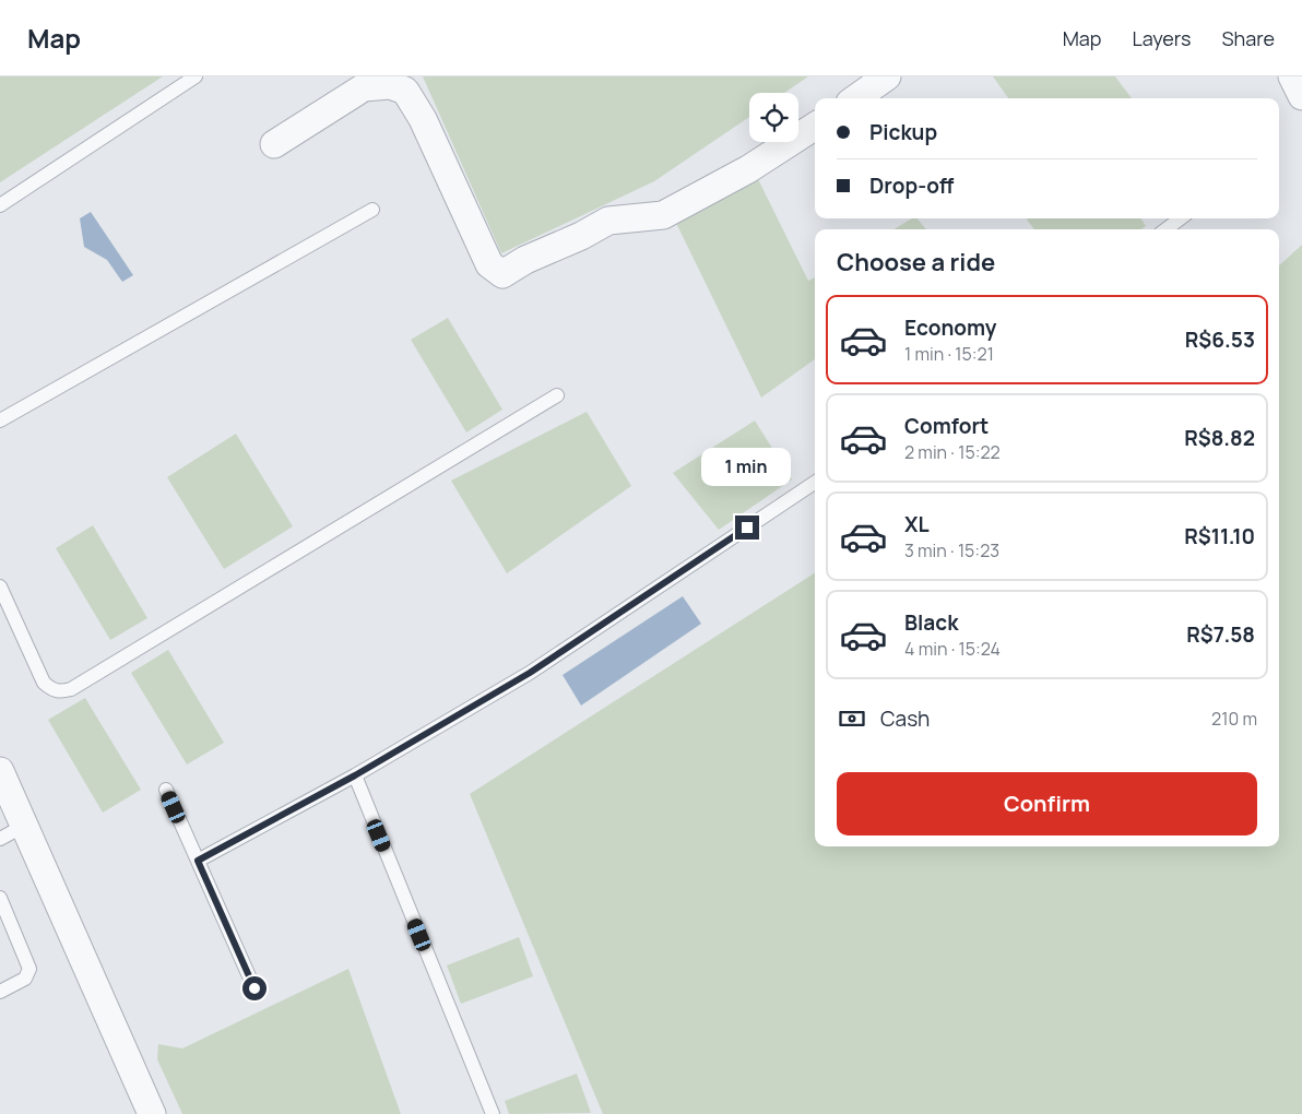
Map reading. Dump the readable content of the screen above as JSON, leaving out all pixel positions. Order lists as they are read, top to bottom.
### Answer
{
  "page": {
    "header": "Map",
    "nav": ["Map", "Layers", "Share"],
    "banner": ["Pickup", "Drop-off"],
    "heading": "Choose a ride",
    "list": [
      {
        "name": "Economy",
        "note": "1 min · 15:21",
        "value": "R$6.53"
      },
      {
        "name": "Comfort",
        "note": "2 min · 15:22",
        "value": "R$8.82"
      },
      {
        "name": "XL",
        "note": "3 min · 15:23",
        "value": "R$11.10"
      },
      {
        "name": "Black",
        "note": "4 min · 15:24",
        "value": "R$7.58"
      }
    ],
    "bubble": "1 min",
    "pay": ["Cash", "210 m"],
    "buttons": "Confirm"
  }
}
